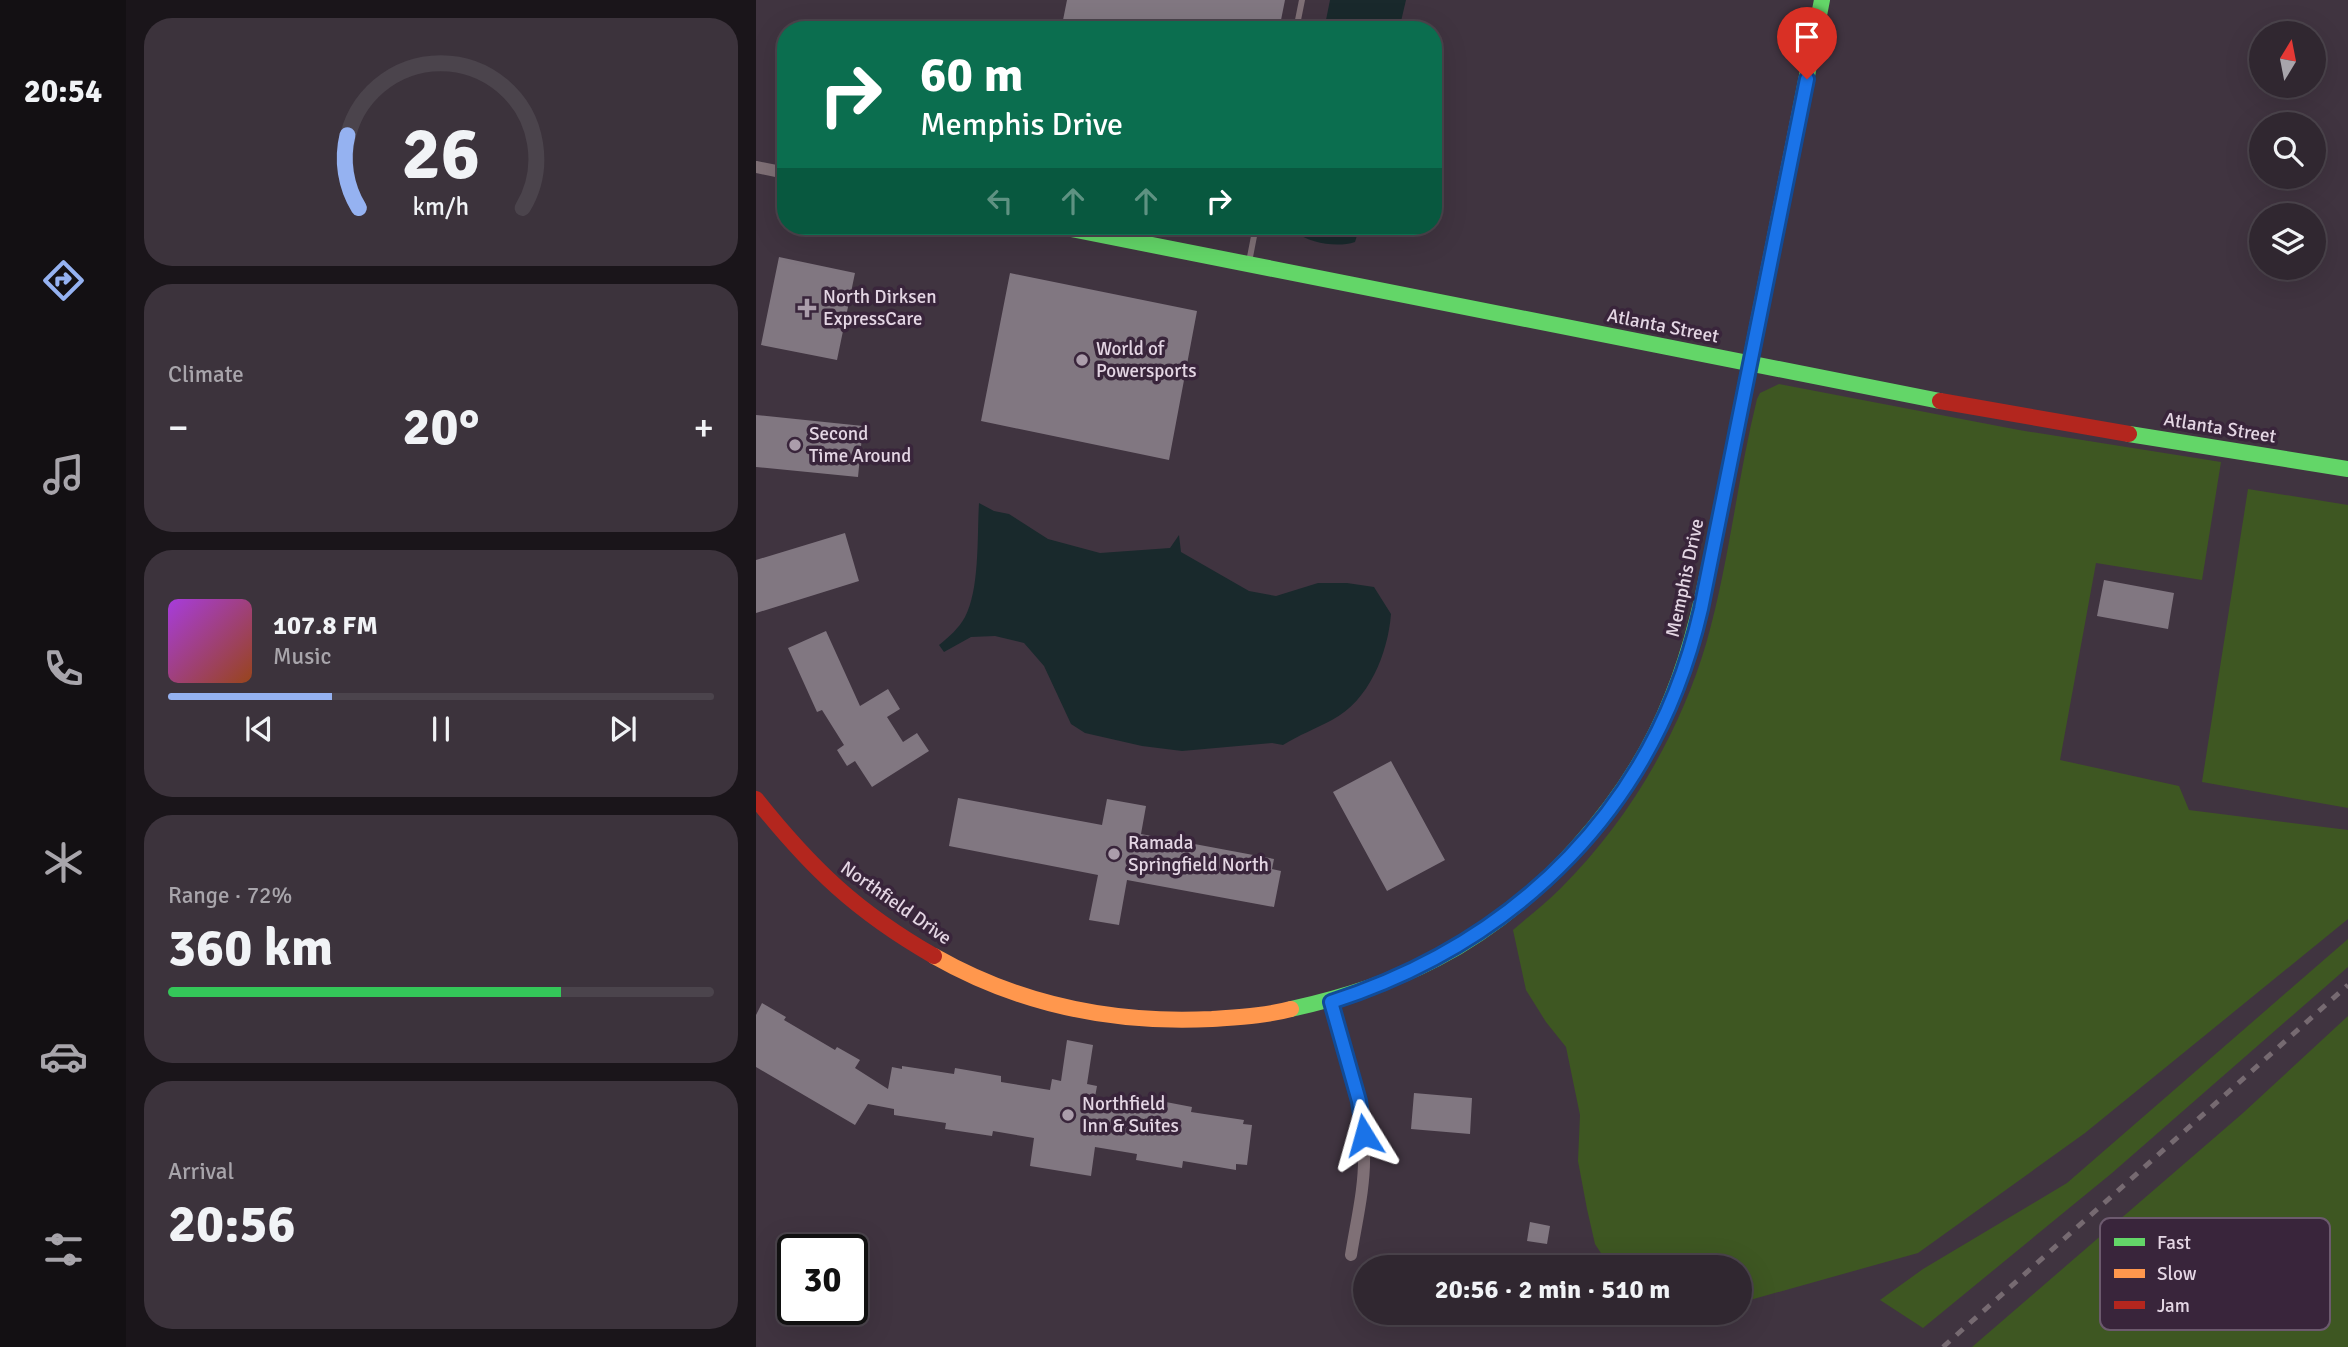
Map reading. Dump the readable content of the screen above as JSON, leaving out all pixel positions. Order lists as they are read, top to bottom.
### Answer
{
  "streets": {
    "street": ["Atlanta Street", "Memphis Drive", "Northfield Drive"]
  },
  "crossings": [
    ["Atlanta Street", "Memphis Drive"],
    ["Memphis Drive", "Northfield Drive"]
  ],
  "places": {
    "health": ["North Dirksen ExpressCare"],
    "other": [
      "World of Powersports",
      "Second Time Around",
      "Ramada Springfield North",
      "Northfield Inn & Suites"
    ]
  },
  "legend": ["Fast", "Slow", "Jam"],
  "north": "top",
  "page": {
    "tabs": "20:54",
    "turn": ["60 m", "Memphis Drive"],
    "tile": [
      "Climate",
      ["Range · 72%", "360 km"],
      ["Arrival", "20:56"]
    ],
    "heat": ["−", "20°", "+"],
    "song": ["107.8 FM", "Music"],
    "limit": "30",
    "trip": "20:56 · 2 min · 510 m",
    "gauge": ["26", "km/h"]
  }
}
